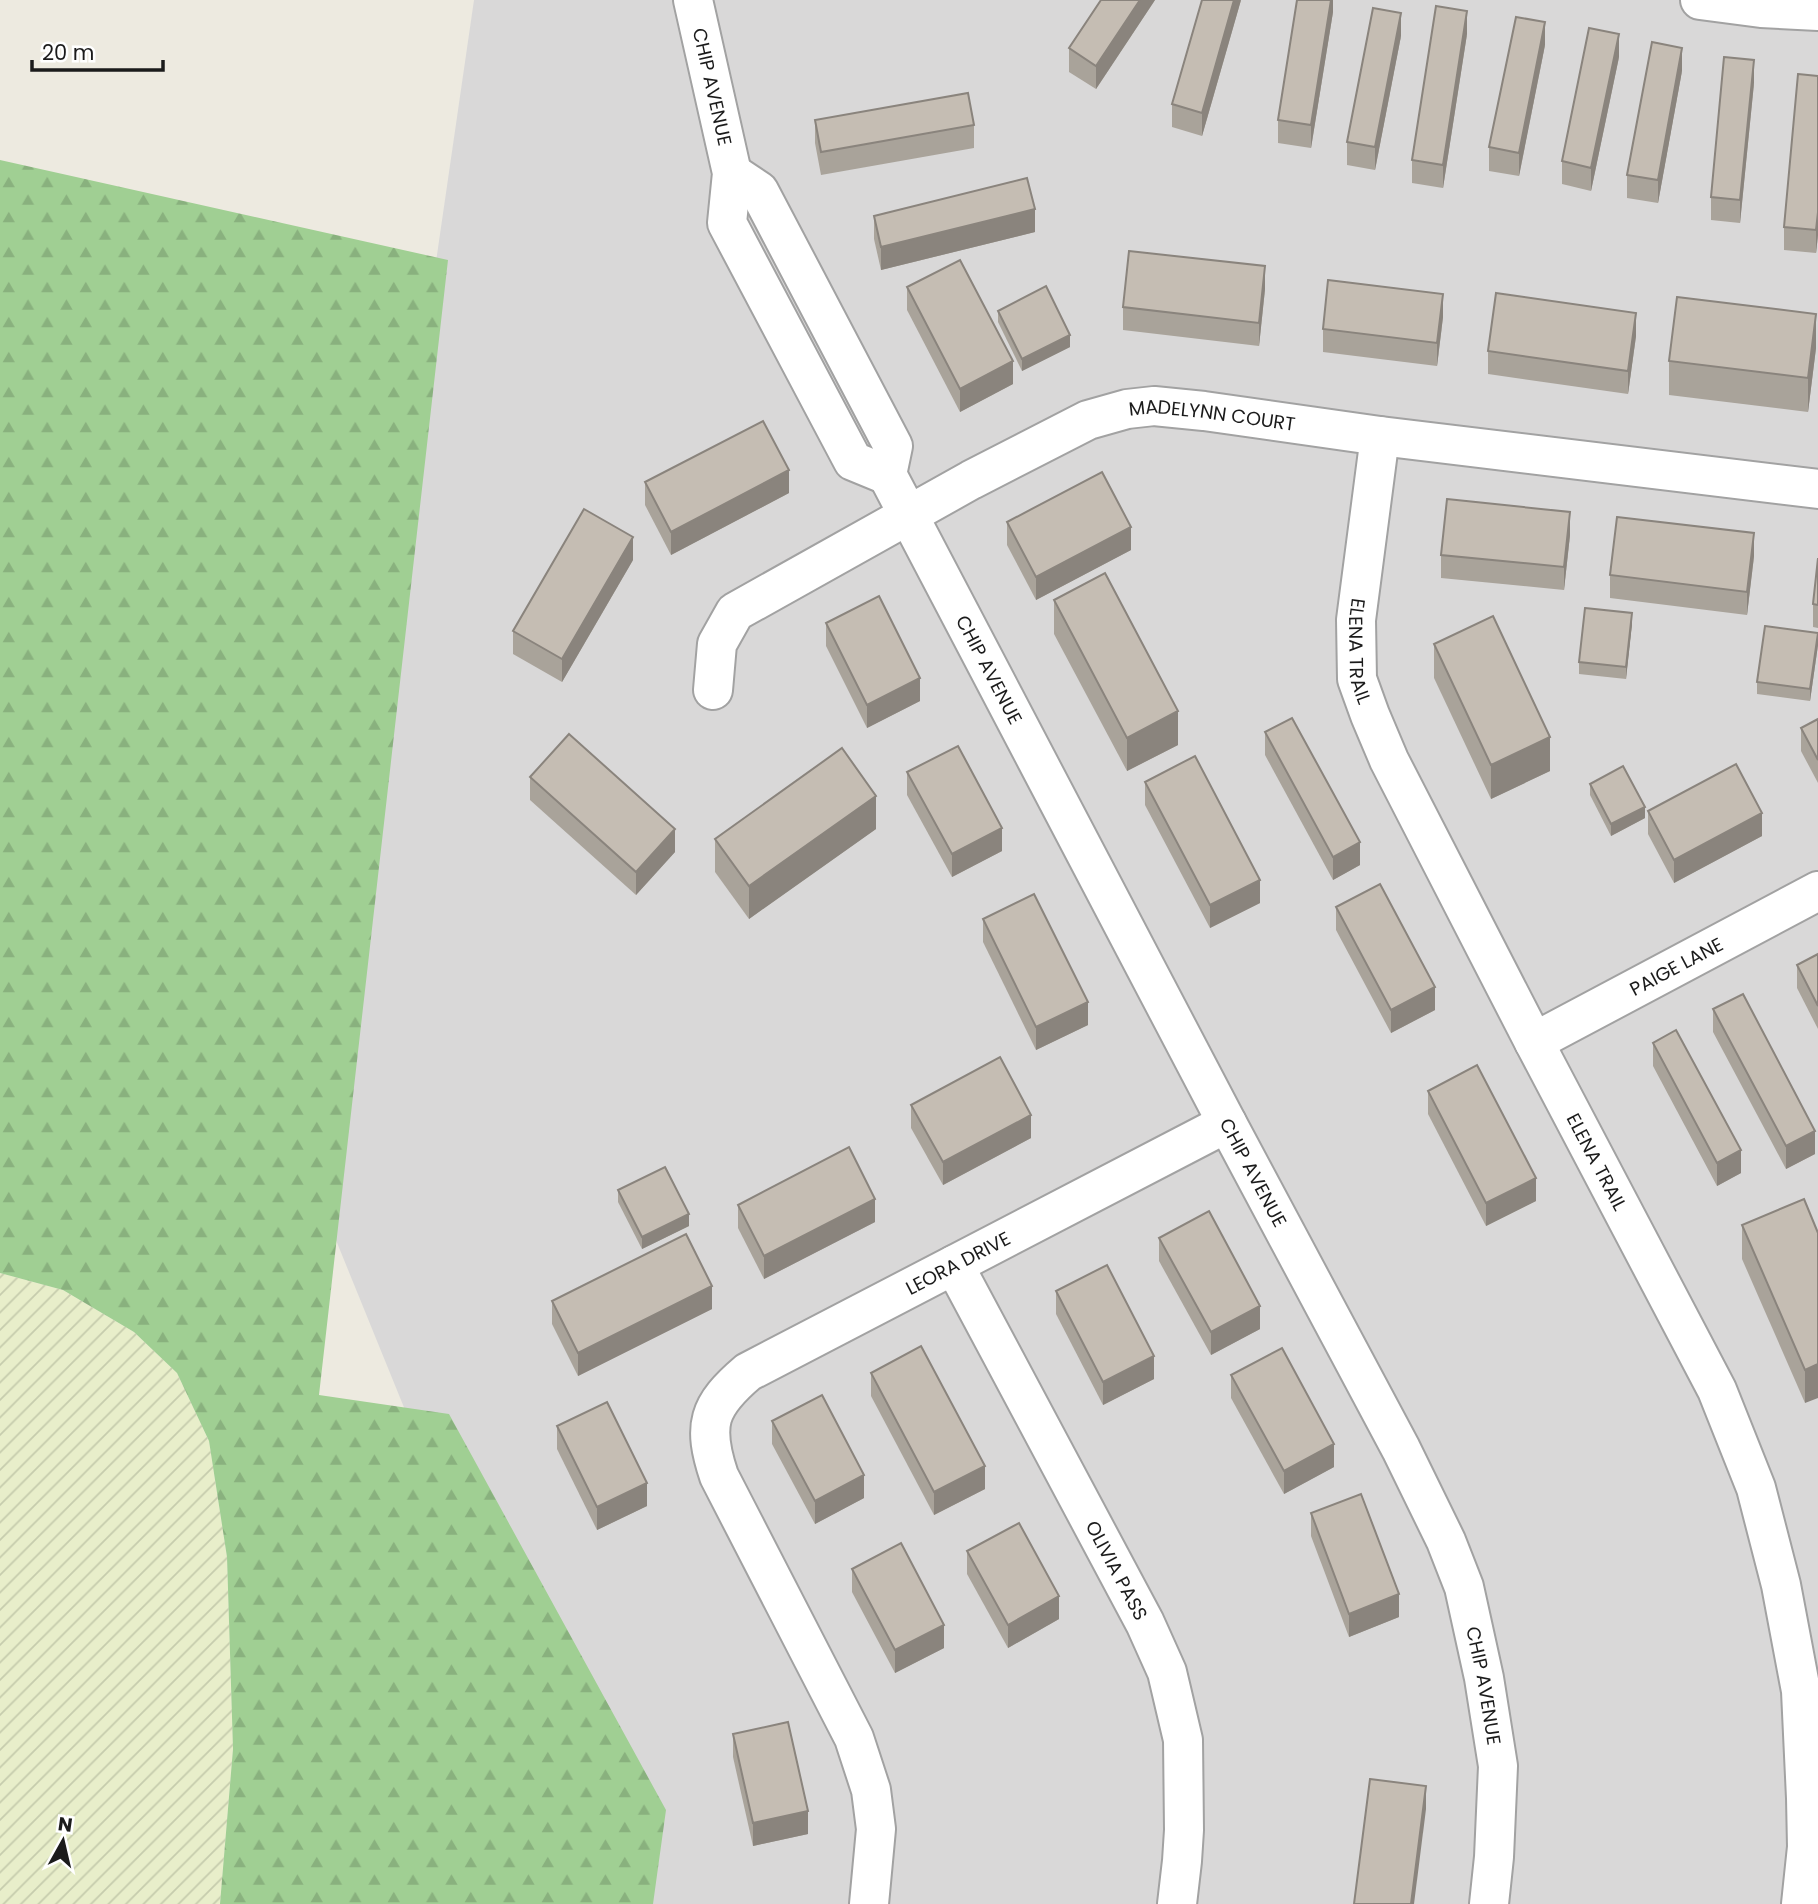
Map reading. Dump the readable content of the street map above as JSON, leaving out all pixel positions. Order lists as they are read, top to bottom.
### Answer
{
  "streets": {
    "street": [
      "CHIP AVENUE",
      "MADELYNN COURT",
      "ELENA TRAIL",
      "PAIGE LANE",
      "LEORA DRIVE",
      "OLIVIA PASS"
    ]
  },
  "crossings": [
    ["CHIP AVENUE", "MADELYNN COURT"],
    ["CHIP AVENUE", "LEORA DRIVE"],
    ["MADELYNN COURT", "ELENA TRAIL"],
    ["ELENA TRAIL", "PAIGE LANE"],
    ["LEORA DRIVE", "OLIVIA PASS"]
  ],
  "scale_bar": "20 m",
  "north": "top"
}
